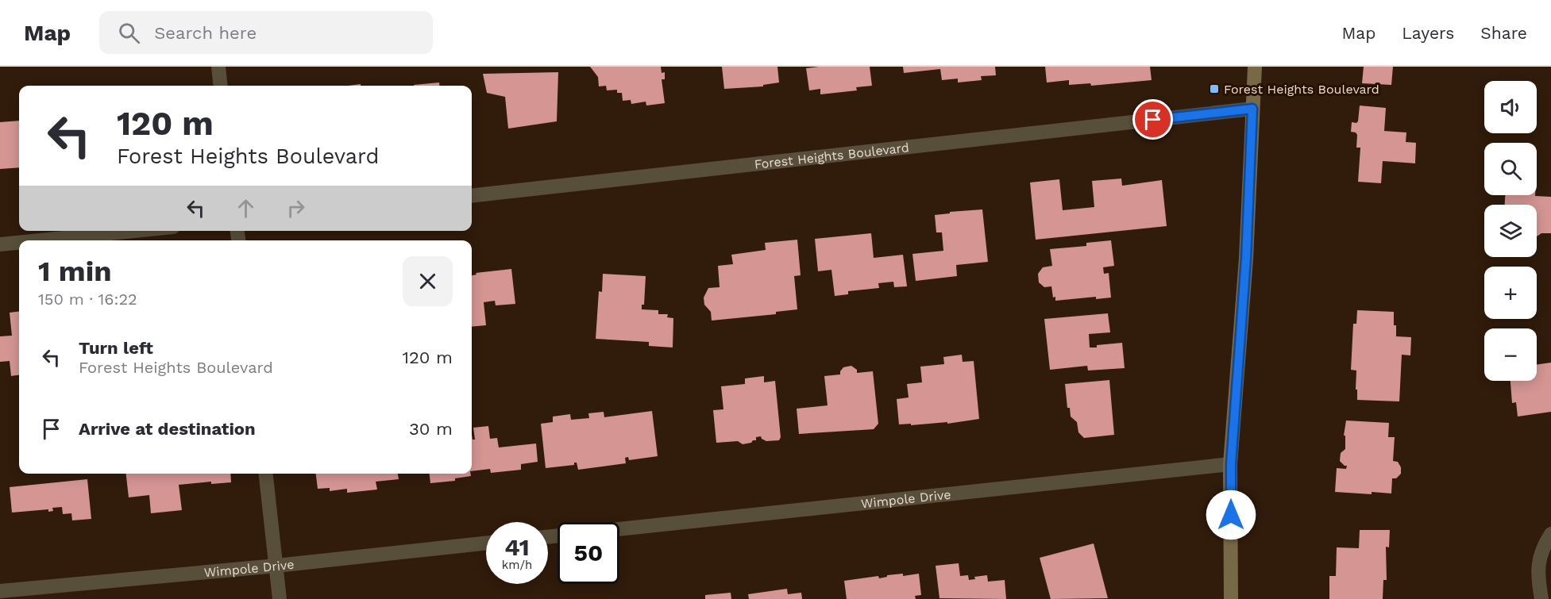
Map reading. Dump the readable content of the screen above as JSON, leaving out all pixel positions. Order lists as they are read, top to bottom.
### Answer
{
  "streets": {
    "street": ["Forest Heights Boulevard", "Wimpole Drive"]
  },
  "places": {
    "transit": ["Forest Heights Boulevard"]
  },
  "page": {
    "header": "Map",
    "search": "Search here",
    "nav": ["Map", "Layers", "Share"],
    "map_buttons": ["+", "−"],
    "turn": ["120 m", "Forest Heights Boulevard"],
    "heading": ["1 min", "150 m · 16:22"],
    "list": [
      {
        "name": "Turn left",
        "note": "Forest Heights Boulevard",
        "value": "120 m"
      },
      {
        "name": "Arrive at destination",
        "value": "30 m"
      }
    ],
    "speed": "41 km/h",
    "limit": "50"
  }
}
